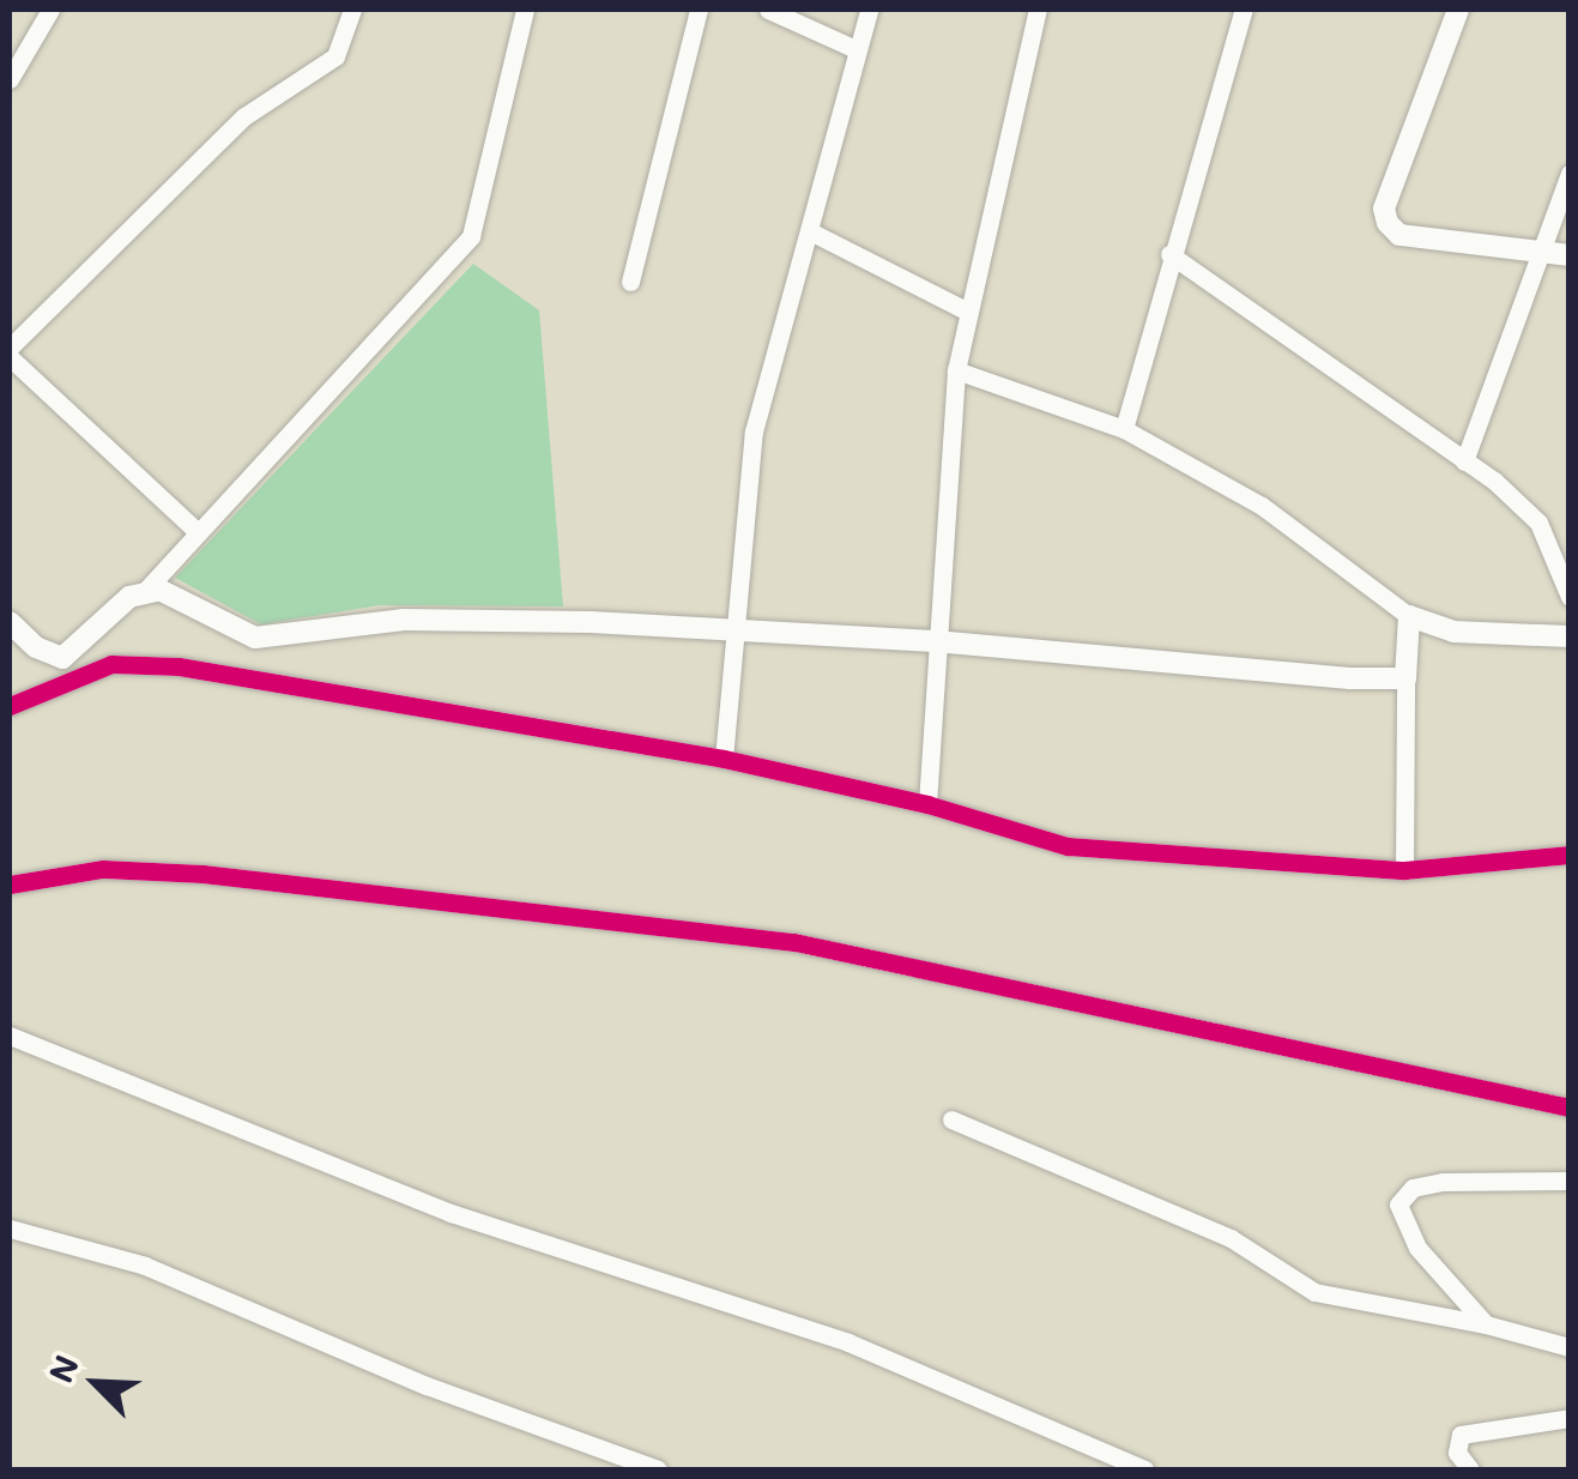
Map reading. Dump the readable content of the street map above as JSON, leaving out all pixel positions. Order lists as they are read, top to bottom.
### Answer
{
  "north": "top left"
}
